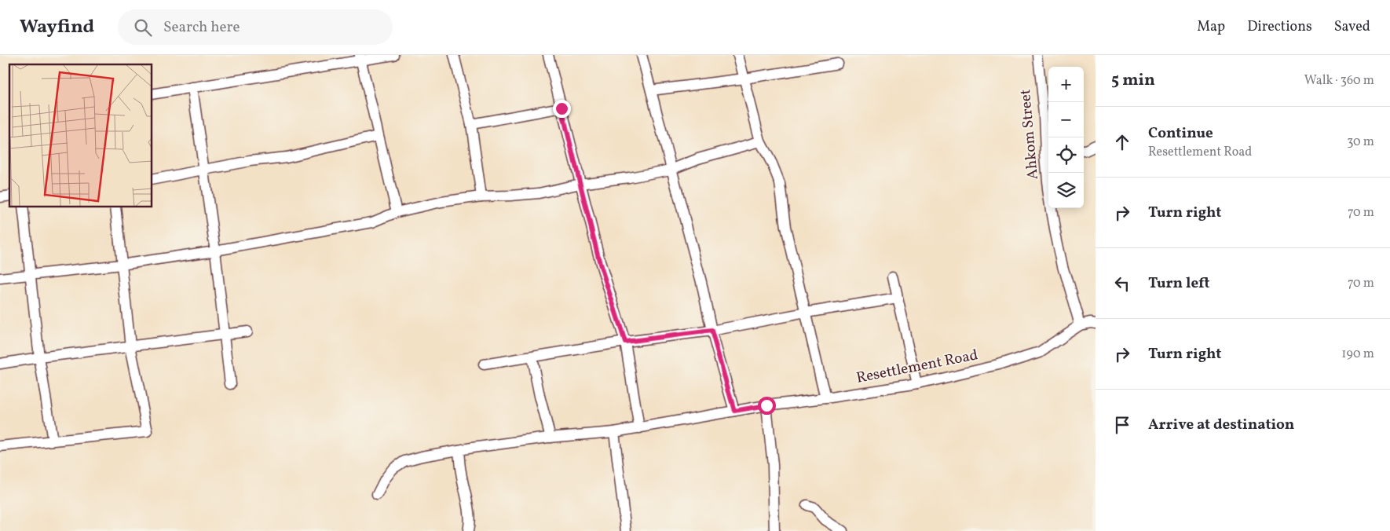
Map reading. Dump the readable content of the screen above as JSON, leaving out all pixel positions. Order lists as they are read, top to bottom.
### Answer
{
  "streets": {
    "street": ["Ahkom Street", "Resettlement Road"]
  },
  "crossings": [
    ["Ahkom Street", "Resettlement Road"]
  ],
  "page": {
    "header": "Wayfind",
    "search": "Search here",
    "nav": ["Map", "Directions", "Saved"],
    "heading": ["5 min", "Walk · 360 m"],
    "map_buttons": ["+", "−"],
    "list": [
      ["Continue", "Resettlement Road", "30 m"],
      ["Turn right", "70 m"],
      ["Turn left", "70 m"],
      ["Turn right", "190 m"],
      "Arrive at destination"
    ]
  }
}
